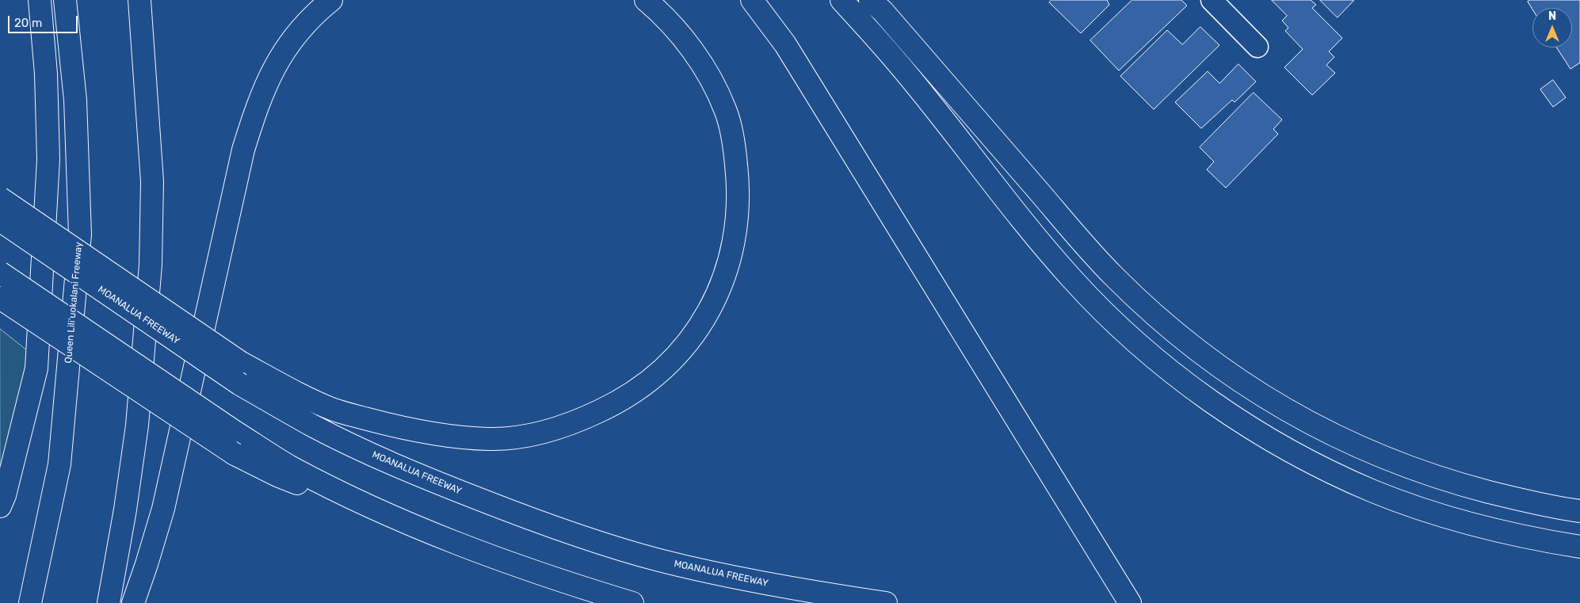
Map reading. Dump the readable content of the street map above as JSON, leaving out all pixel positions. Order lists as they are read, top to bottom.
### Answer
{
  "streets": {
    "highway": ["Queen Liliʻuokalani Freeway", "MOANALUA FREEWAY"]
  },
  "scale_bar": "20 m",
  "north": "top"
}
